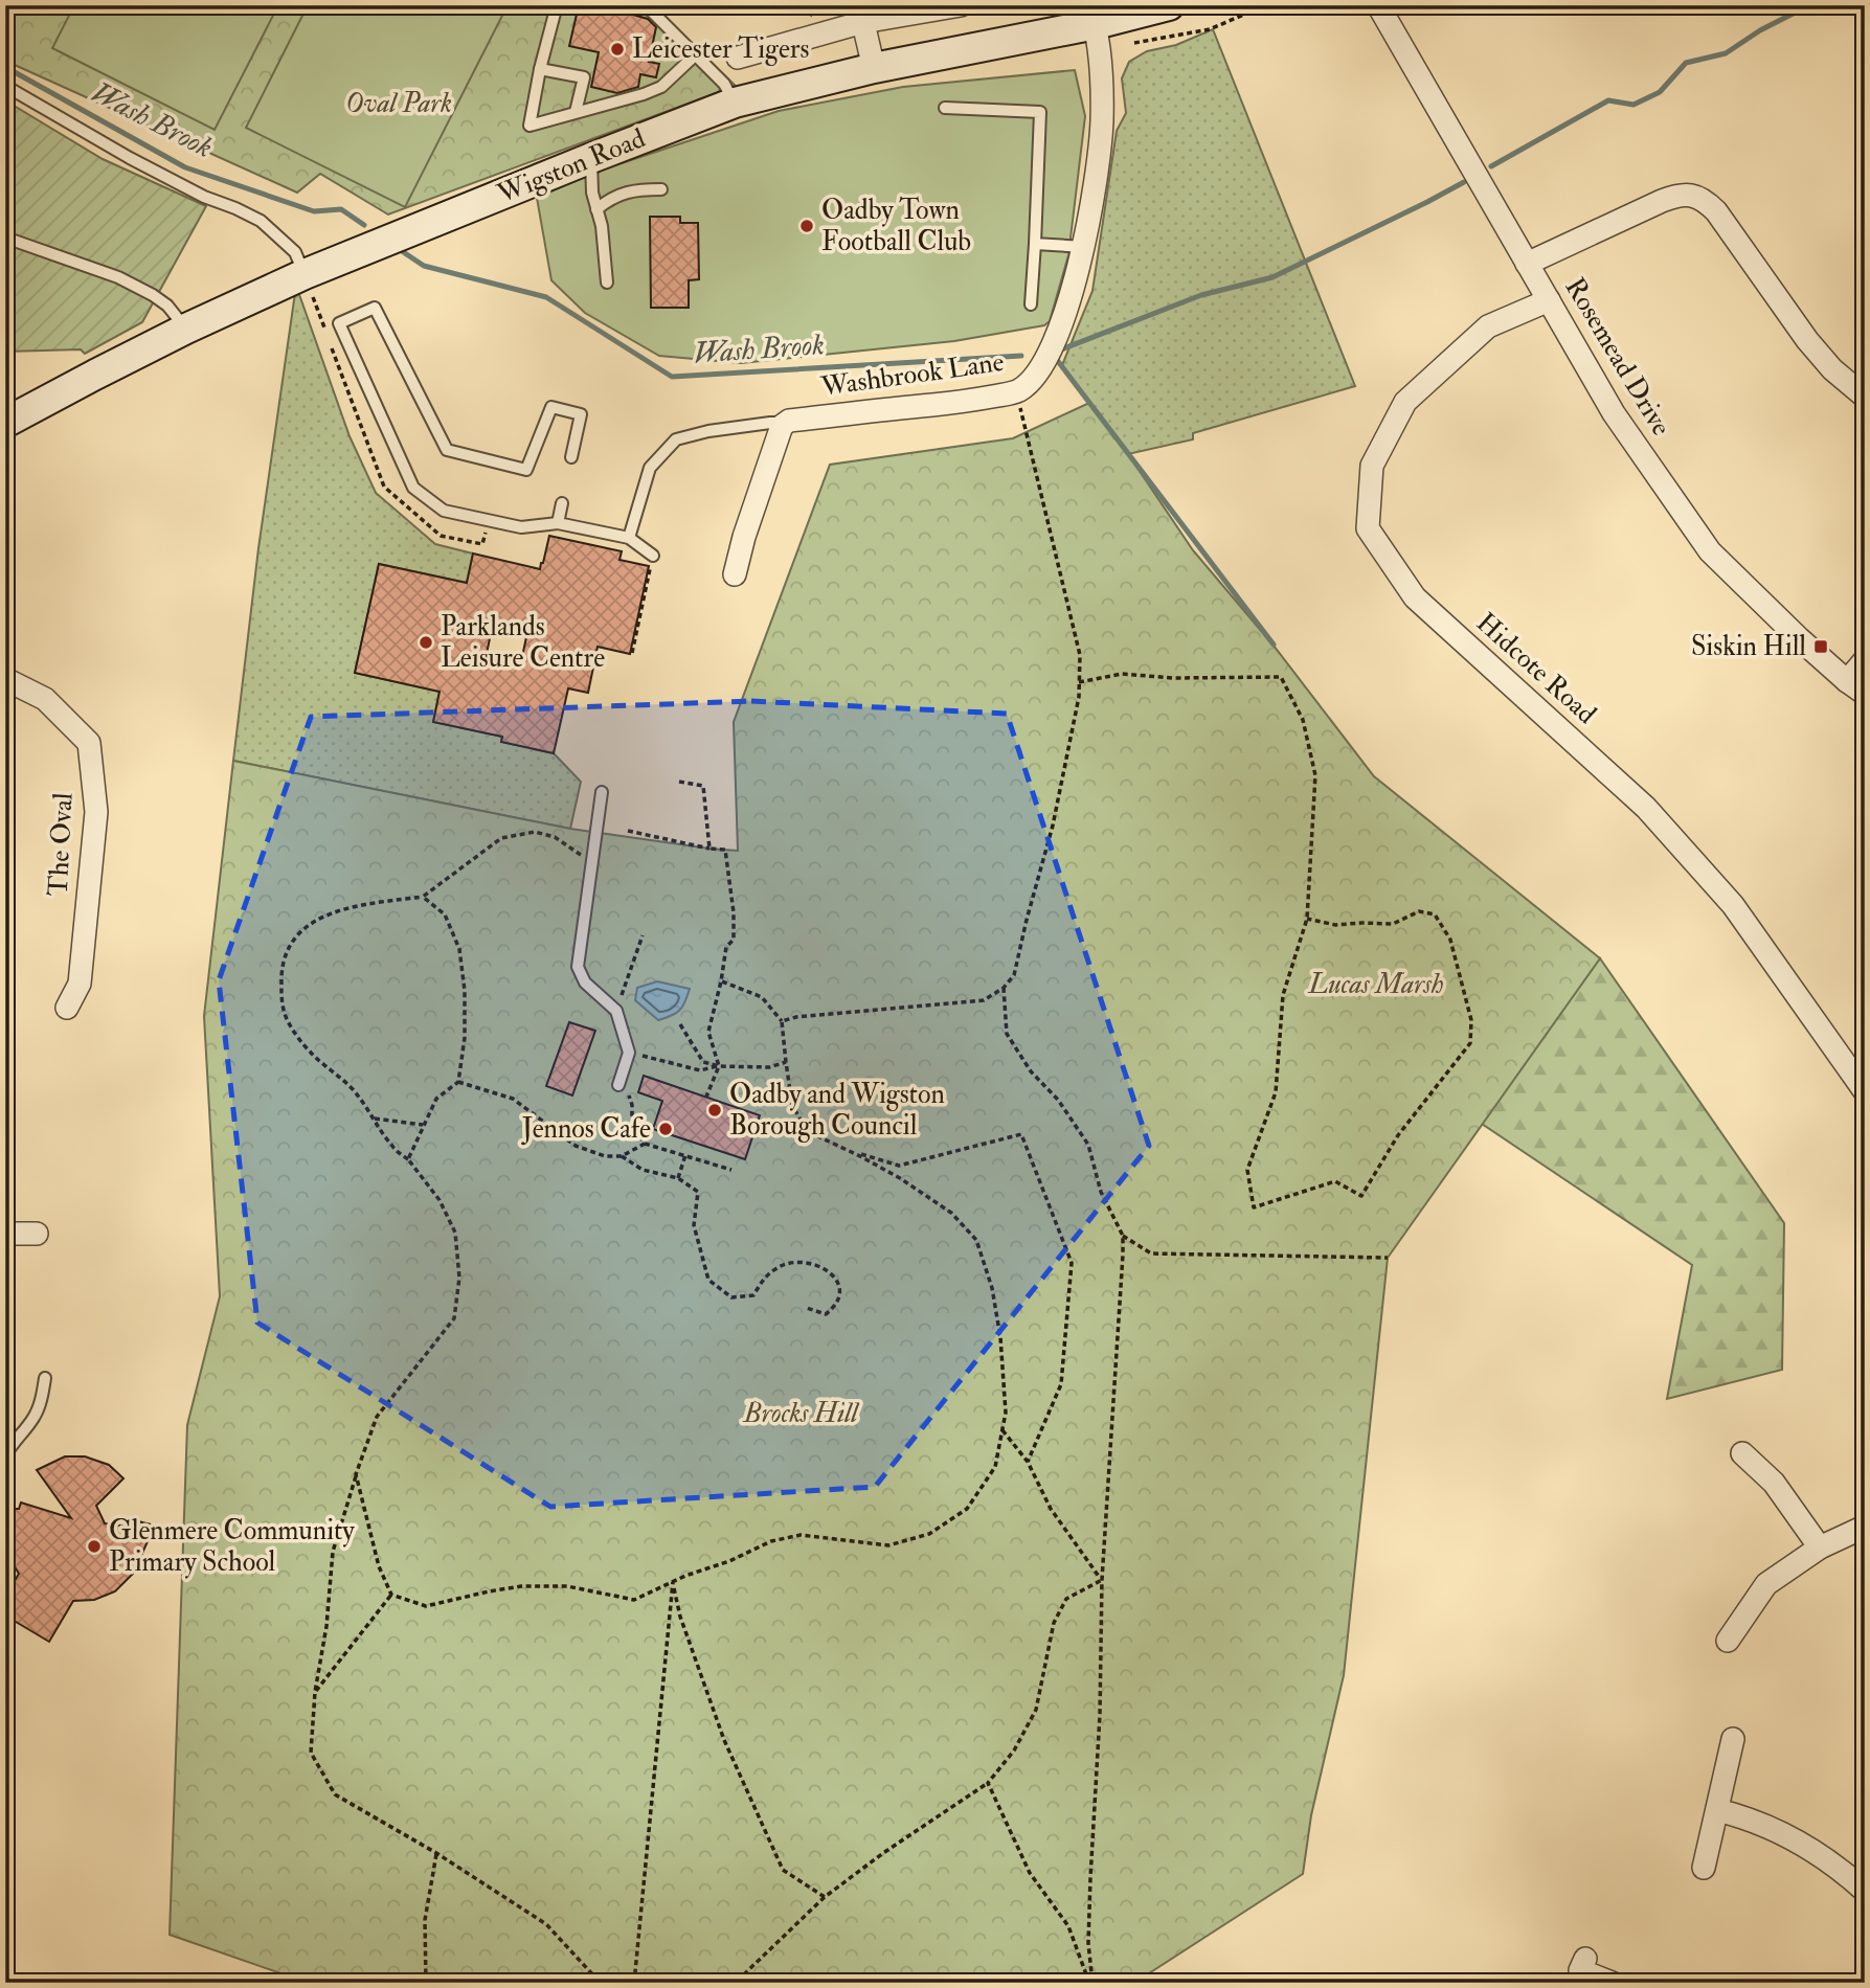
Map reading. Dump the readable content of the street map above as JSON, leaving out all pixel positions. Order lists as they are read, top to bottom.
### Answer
{
  "streets": {
    "main road": ["Wigston Road"],
    "street": [
      "Rosemead Drive",
      "Washbrook Lane",
      "Hidcote Road",
      "The Oval"
    ]
  },
  "crossings": [
    ["Wigston Road", "Washbrook Lane"],
    ["Rosemead Drive", "Hidcote Road"]
  ],
  "water": ["Wash Brook"],
  "parks": ["Oval Park", "Lucas Marsh", "Brocks Hill"],
  "places": {
    "other": [
      "Leicester Tigers",
      "Oadby Town Football Club",
      "Parklands Leisure Centre",
      "Oadby and Wigston Borough Council",
      "Jennos Cafe",
      "Glenmere Community Primary School"
    ],
    "transit": ["Siskin Hill"]
  }
}
